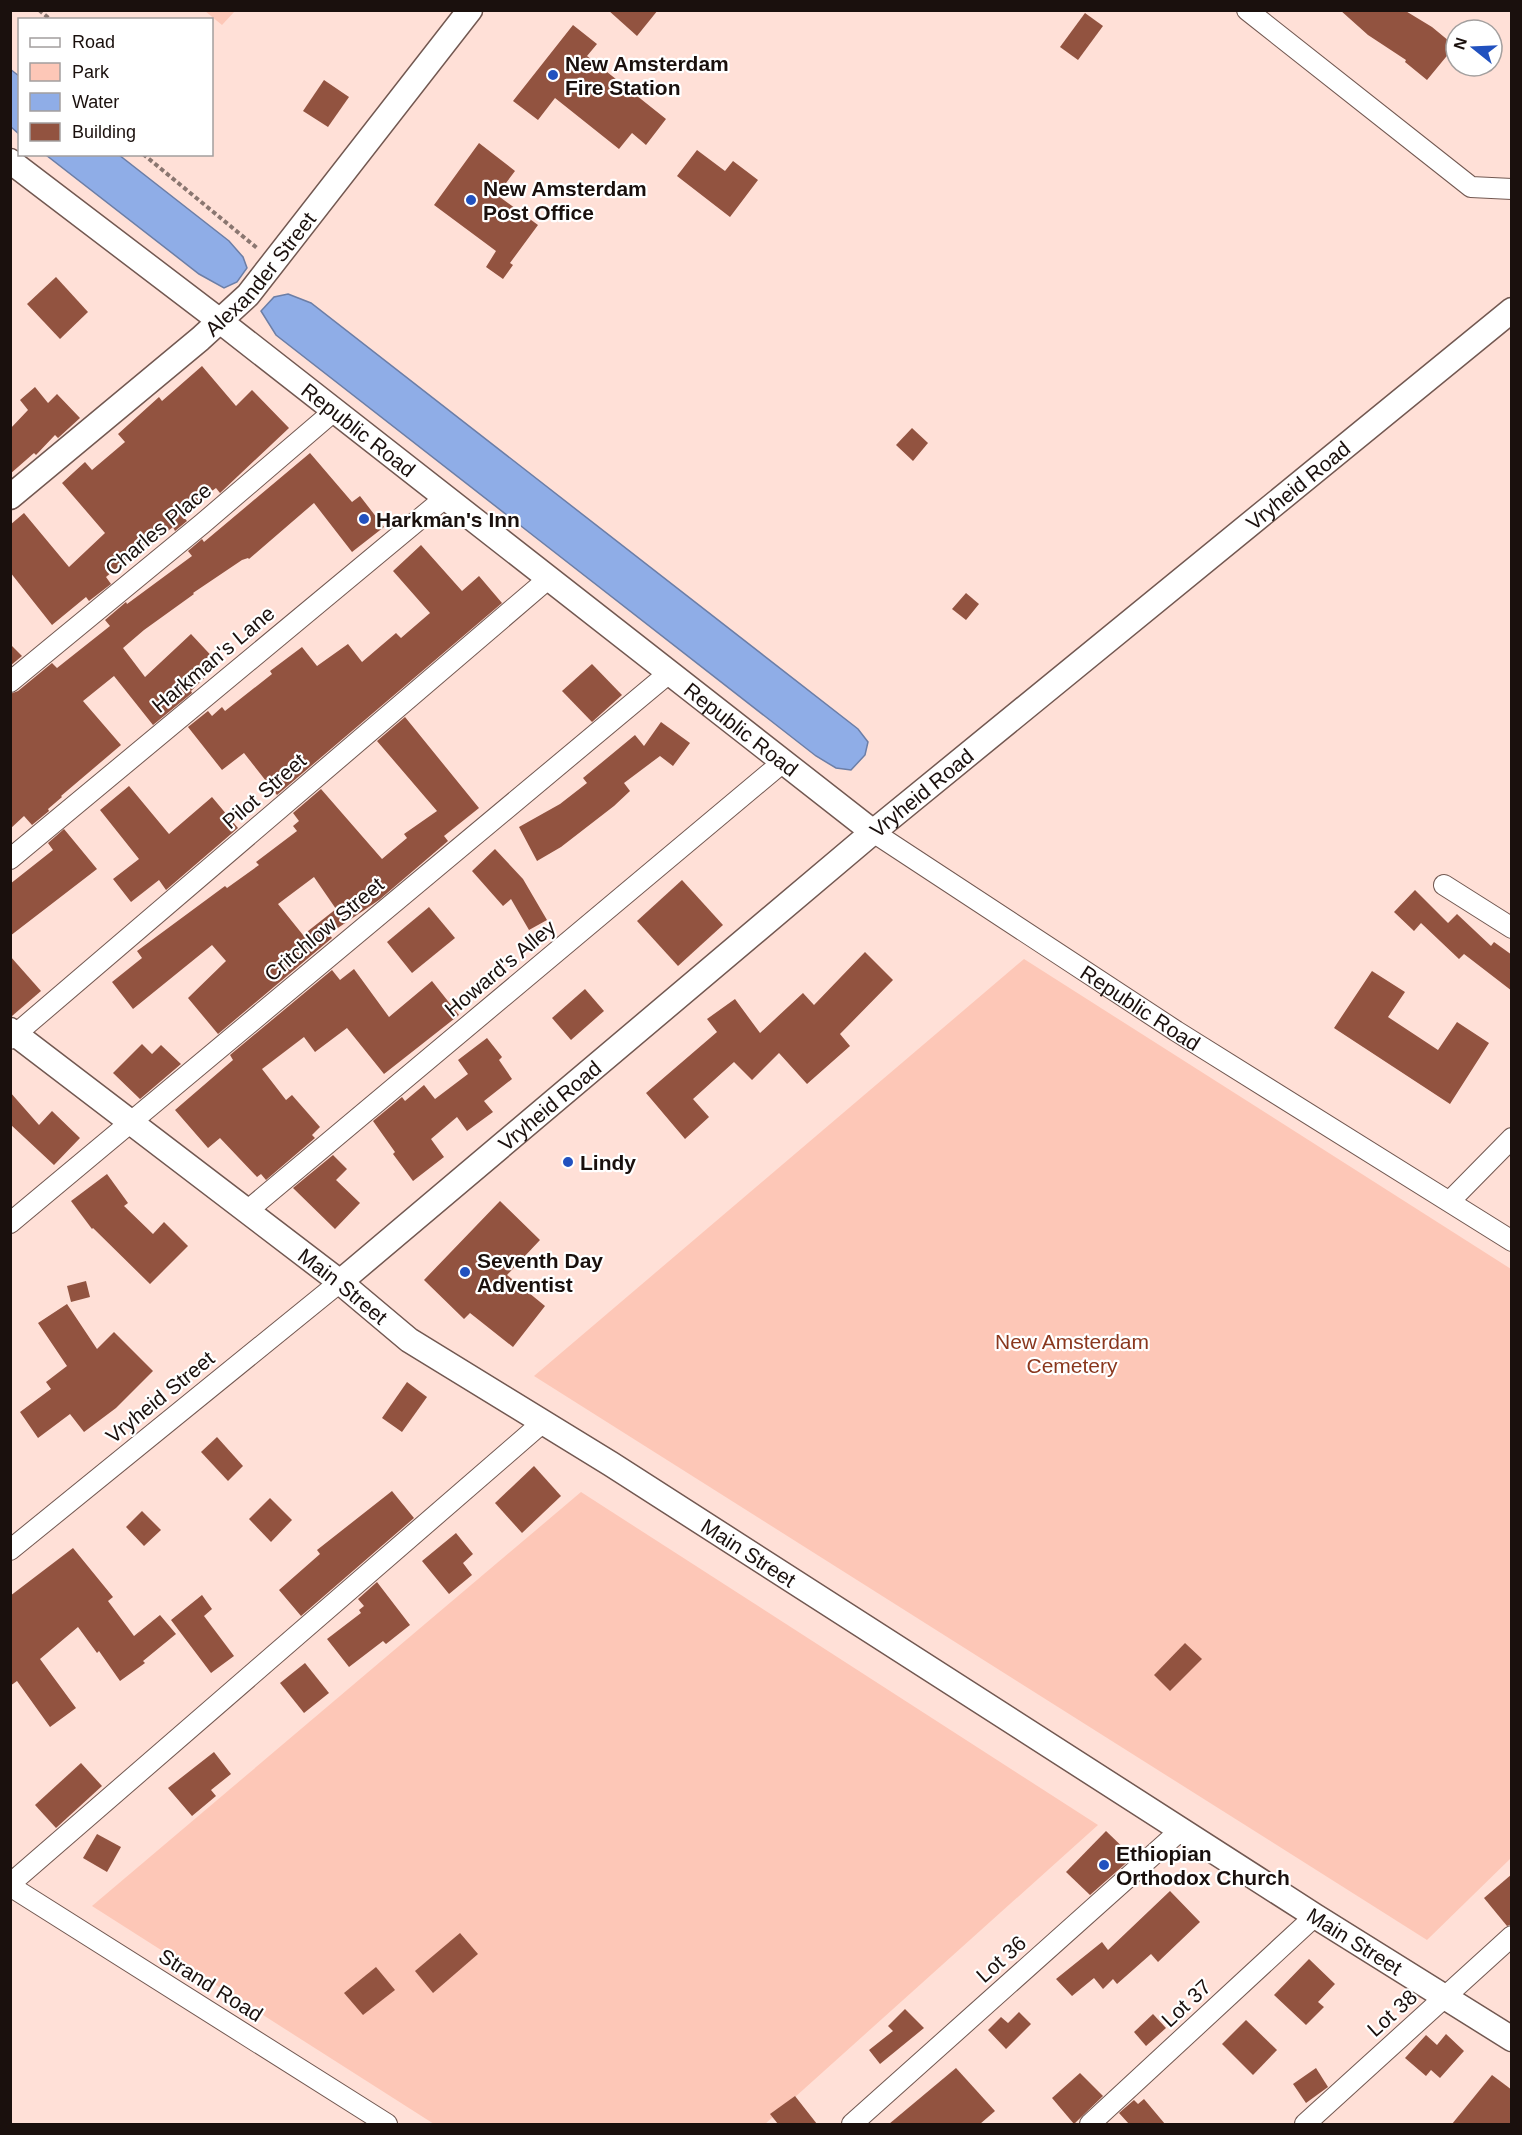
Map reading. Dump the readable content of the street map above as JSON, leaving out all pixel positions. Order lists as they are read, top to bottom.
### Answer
{
  "streets": {
    "street": [
      "Alexander Street",
      "Republic Road",
      "Vryheid Road",
      "Charles Place",
      "Harkman's Lane",
      "Pilot Street",
      "Critchlow Street",
      "Howard's Alley",
      "Main Street",
      "Vryheid Street",
      "Lot 36",
      "Strand Road",
      "Lot 37",
      "Lot 38"
    ]
  },
  "crossings": [
    ["Alexander Street", "Republic Road"],
    ["Republic Road", "Vryheid Road"],
    ["Republic Road", "Charles Place"],
    ["Republic Road", "Harkman's Lane"],
    ["Republic Road", "Pilot Street"],
    ["Republic Road", "Critchlow Street"],
    ["Republic Road", "Howard's Alley"],
    ["Vryheid Road", "Main Street"],
    ["Vryheid Road", "Vryheid Street"],
    ["Pilot Street", "Main Street"],
    ["Critchlow Street", "Main Street"],
    ["Howard's Alley", "Main Street"],
    ["Main Street", "Vryheid Street"],
    ["Main Street", "Lot 36"],
    ["Main Street", "Lot 37"],
    ["Main Street", "Lot 38"]
  ],
  "parks": ["New Amsterdam Cemetery"],
  "places": [
    "New Amsterdam Fire Station",
    "New Amsterdam Post Office",
    "Harkman's Inn",
    "Lindy",
    "Seventh Day Adventist",
    "Ethiopian Orthodox Church"
  ],
  "legend": [
    "Road",
    "Park",
    "Water",
    "Building"
  ],
  "north": "left"
}
